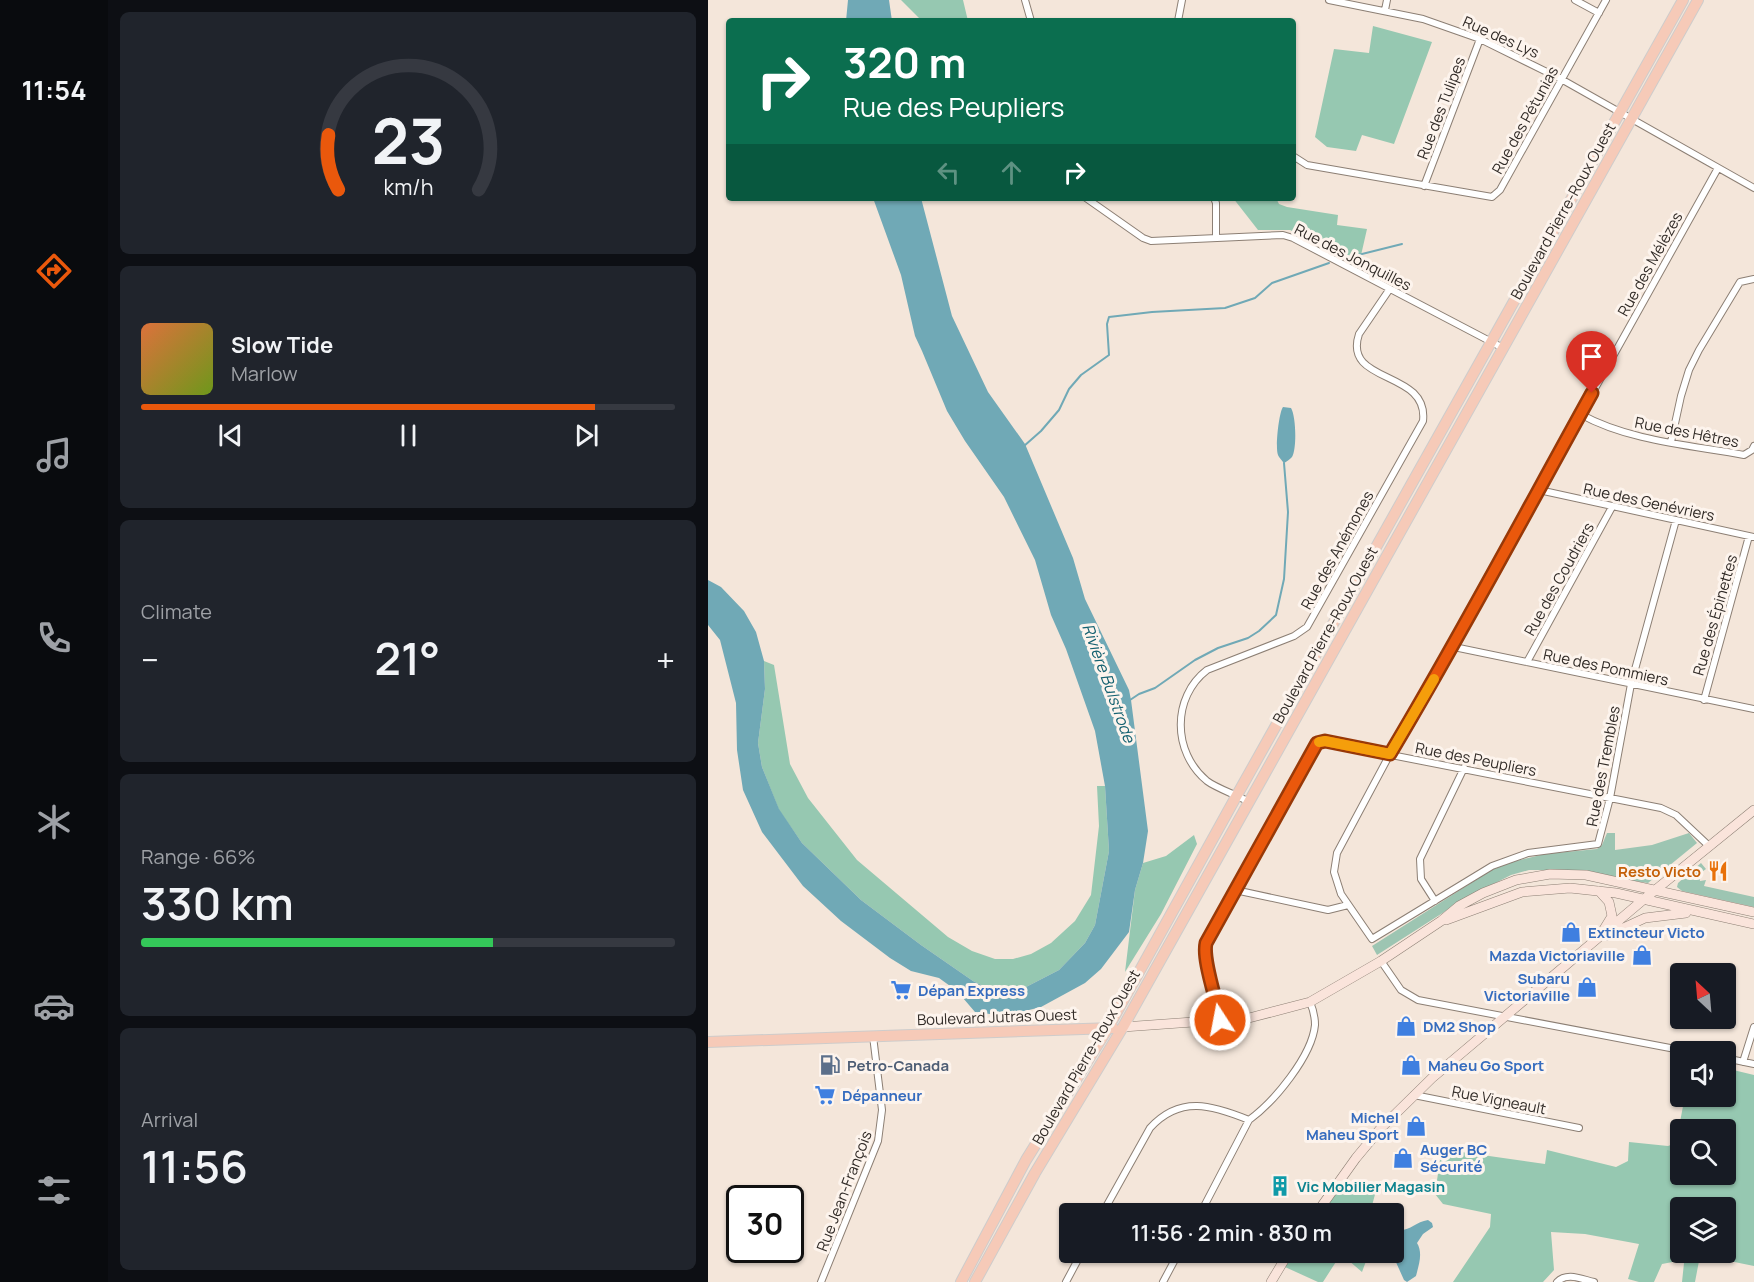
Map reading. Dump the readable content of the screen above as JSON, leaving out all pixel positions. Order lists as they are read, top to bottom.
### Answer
{
  "streets": {
    "main road": ["Boulevard Pierre-Roux Ouest", "Boulevard Jutras Ouest"],
    "street": [
      "Rue des Lys",
      "Rue des Tulipes",
      "Rue des Pétunias",
      "Rue des Jonquilles",
      "Rue des Mélèzes",
      "Rue des Hêtres",
      "Rue des Genévriers",
      "Rue des Anémones",
      "Rue des Coudriers",
      "Rue des Épinettes",
      "Rue des Pommiers",
      "Rue des Peupliers",
      "Rue des Trembles",
      "Rue Vigneault",
      "Rue Jean-François"
    ]
  },
  "crossings": [
    ["Rue des Lys", "Rue des Tulipes"],
    ["Rue des Lys", "Rue des Pétunias"],
    ["Rue des Lys", "Boulevard Pierre-Roux Ouest"],
    ["Rue des Lys", "Rue des Mélèzes"],
    ["Rue des Tulipes", "Rue des Pétunias"],
    ["Boulevard Pierre-Roux Ouest", "Rue des Jonquilles"],
    ["Boulevard Pierre-Roux Ouest", "Rue des Anémones"],
    ["Boulevard Pierre-Roux Ouest", "Boulevard Jutras Ouest"],
    ["Rue des Jonquilles", "Rue des Anémones"],
    ["Rue des Mélèzes", "Rue des Hêtres"],
    ["Rue des Mélèzes", "Rue des Genévriers"],
    ["Rue des Mélèzes", "Rue des Pommiers"],
    ["Rue des Mélèzes", "Rue des Peupliers"],
    ["Rue des Mélèzes", "Rue des Trembles"],
    ["Rue des Genévriers", "Rue des Coudriers"],
    ["Rue des Genévriers", "Rue des Épinettes"],
    ["Rue des Genévriers", "Rue des Trembles"],
    ["Rue des Coudriers", "Rue des Pommiers"],
    ["Rue des Épinettes", "Rue des Pommiers"],
    ["Rue des Pommiers", "Rue des Trembles"],
    ["Rue des Peupliers", "Rue des Trembles"],
    ["Rue des Peupliers", "Boulevard Jutras Ouest"],
    ["Boulevard Jutras Ouest", "Rue Jean-François"]
  ],
  "water": ["Rivière Bulstrode"],
  "places": {
    "restaurant": ["Resto Victo"],
    "shop": [
      "Extincteur Victo",
      "Mazda Victoriaville",
      "Subaru Victoriaville",
      "DM2 Shop",
      "Maheu Go Sport",
      "Michel Maheu Sport",
      "Auger BC Sécurité"
    ],
    "supermarket": ["Dépan Express", "Dépanneur"],
    "fuel station": ["Petro-Canada"],
    "building": ["Vic Mobilier Magasin"]
  },
  "north": "top left",
  "page": {
    "tabs": "11:54",
    "turn": ["320 m", "Rue des Peupliers"],
    "song": ["Slow Tide", "Marlow"],
    "tile": [
      "Climate",
      ["Range · 66%", "330 km"],
      ["Arrival", "11:56"]
    ],
    "heat": ["−", "21°", "+"],
    "limit": "30",
    "trip": "11:56 · 2 min · 830 m",
    "gauge": ["23", "km/h"]
  }
}
